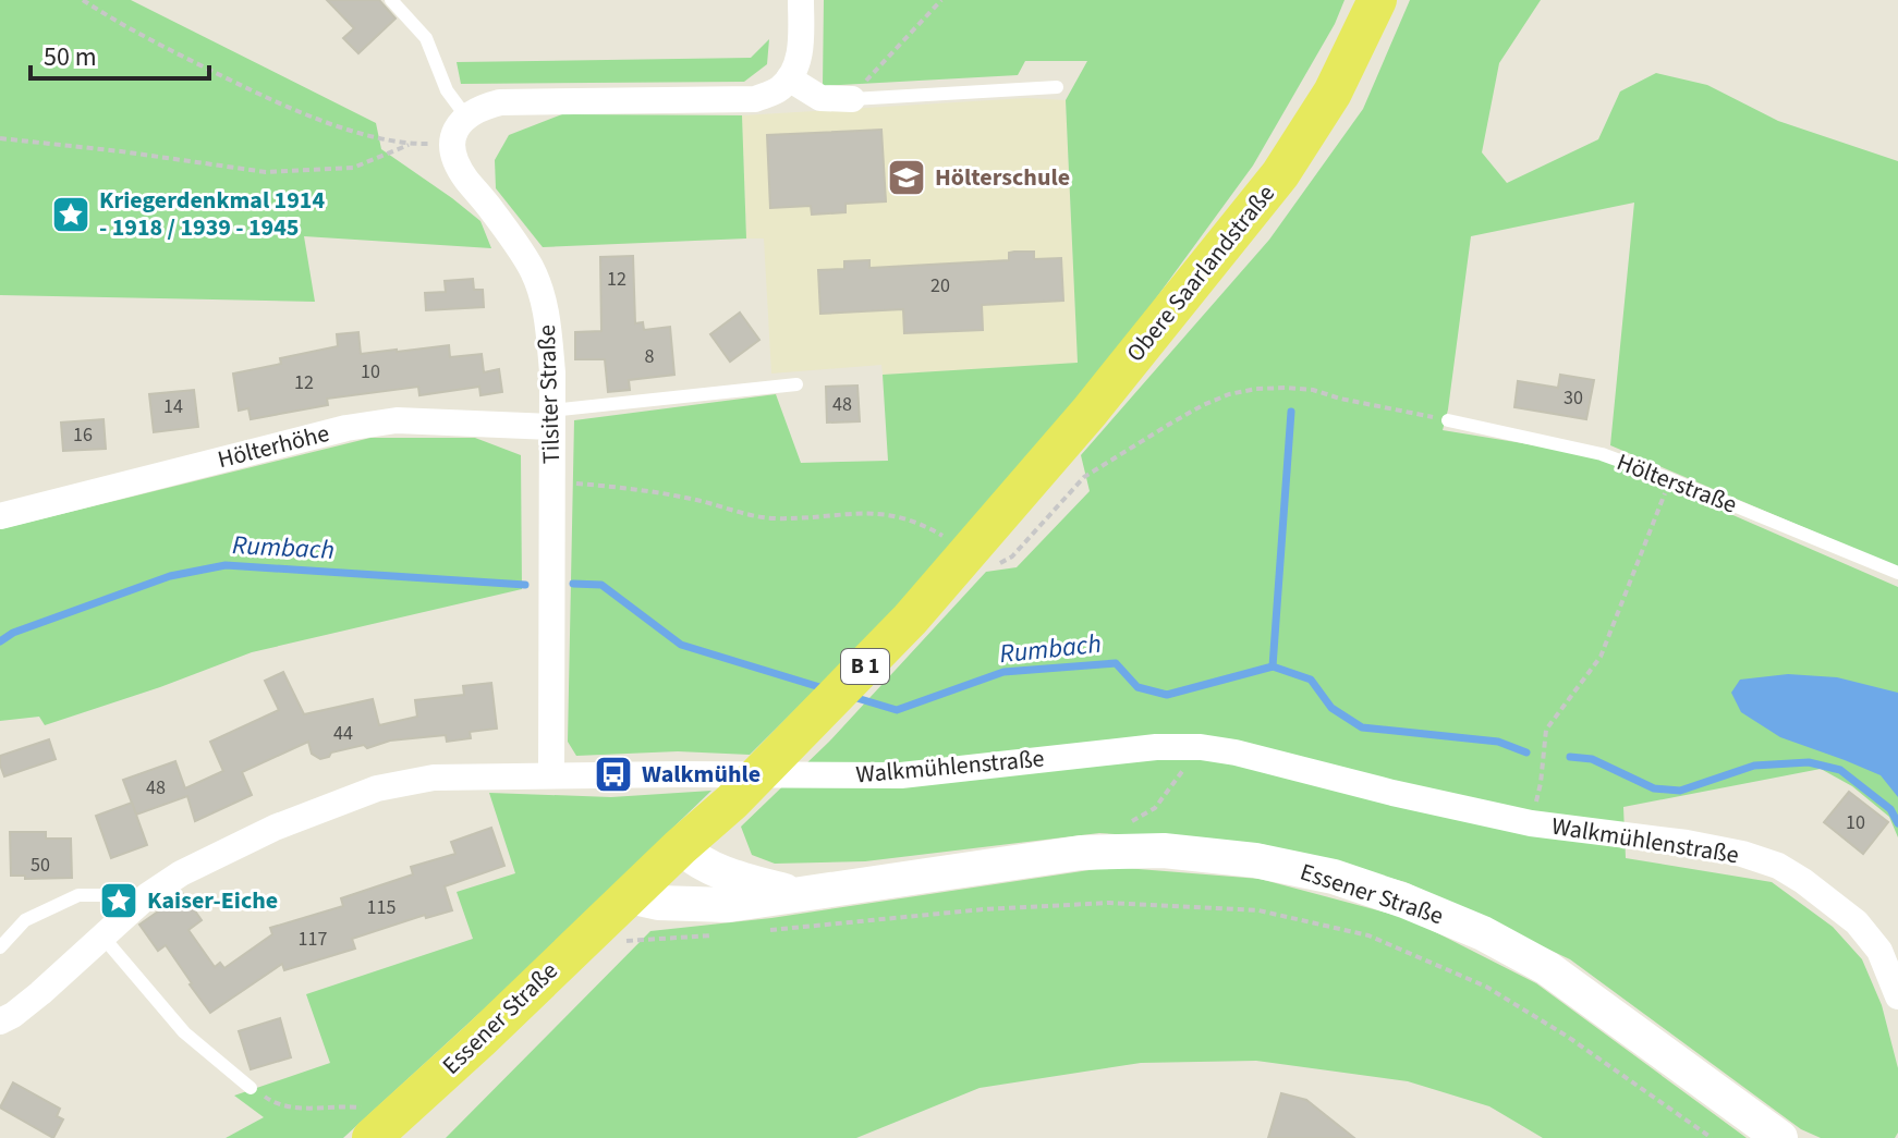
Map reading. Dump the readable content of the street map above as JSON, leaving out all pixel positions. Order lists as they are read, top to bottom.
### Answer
{
  "streets": {
    "main road": ["Obere Saarlandstraße", "B 1", "Essener Straße"],
    "street": ["Tilsiter Straße", "Hölterhöhe", "Walkmühlenstraße"],
    "lane": ["Hölterstraße"]
  },
  "crossings": [
    ["Obere Saarlandstraße", "Essener Straße"],
    ["Tilsiter Straße", "Hölterhöhe"],
    ["Tilsiter Straße", "Walkmühlenstraße"]
  ],
  "water": ["Rumbach"],
  "places": {
    "school or university": ["Hölterschule"],
    "place": ["Kriegerdenkmal 1914 - 1918 / 1939 - 1945", "Kaiser-Eiche"],
    "bus stop": ["Walkmühle"]
  },
  "house_numbers": [
    "12",
    "20",
    "8",
    "10",
    "12",
    "30",
    "48",
    "14",
    "16",
    "44",
    "48",
    "10",
    "50",
    "115",
    "117"
  ],
  "scale_bar": "50 m"
}
